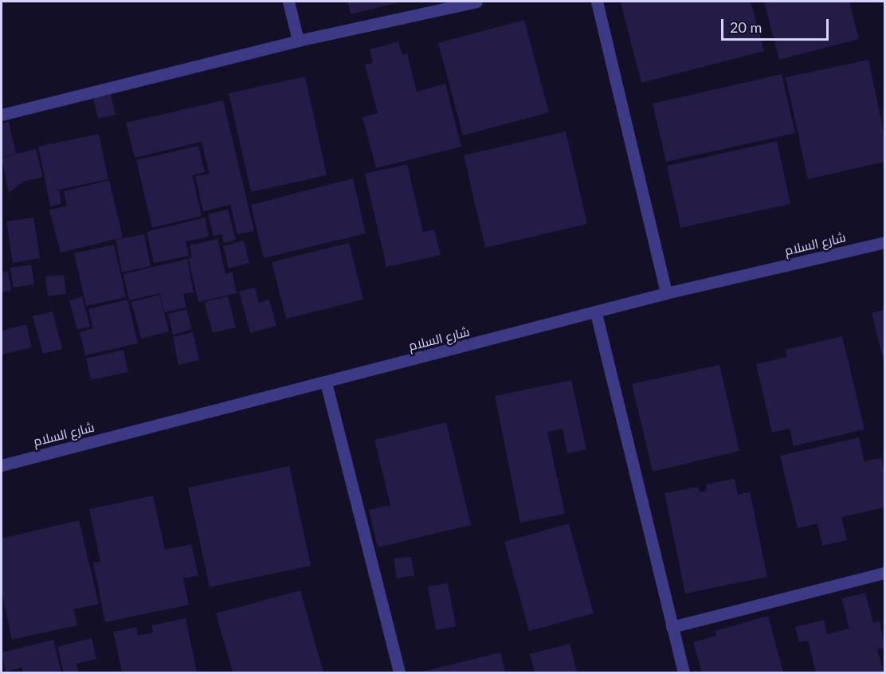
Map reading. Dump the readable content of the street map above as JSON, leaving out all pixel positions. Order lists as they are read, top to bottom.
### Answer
{
  "streets": {
    "street": ["شارع السلام"]
  },
  "scale_bar": "20 m"
}
